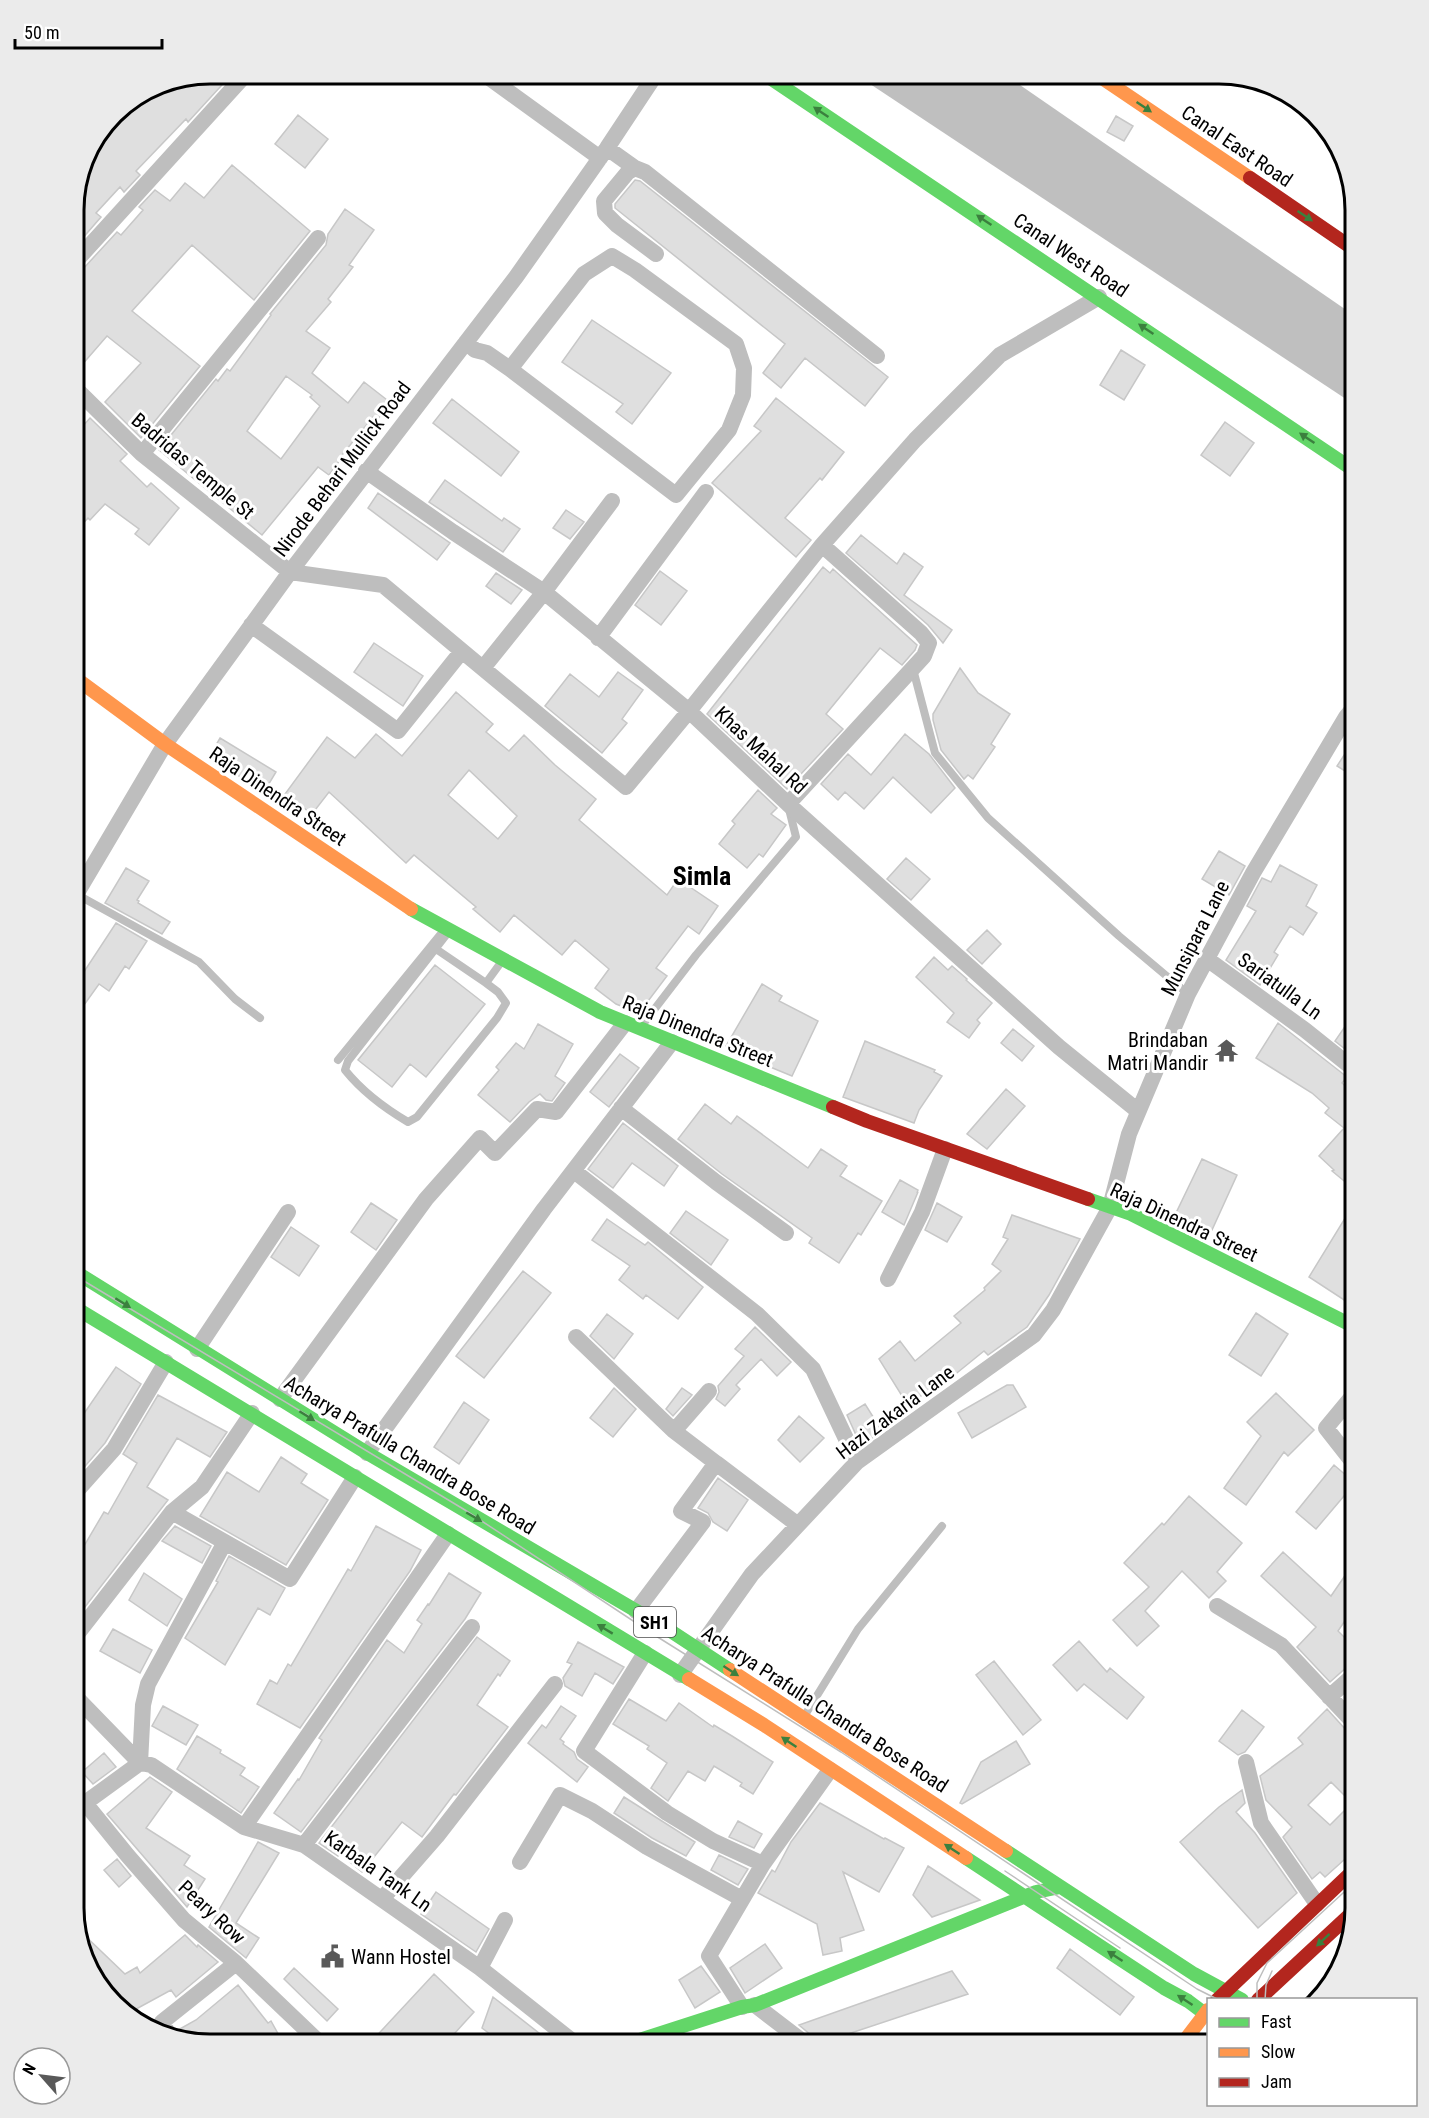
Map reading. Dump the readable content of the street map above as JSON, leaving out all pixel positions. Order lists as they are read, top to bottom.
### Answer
{
  "streets": {
    "main road": [
      "Canal East Road",
      "Canal West Road",
      "Raja Dinendra Street",
      "Acharya Prafulla Chandra Bose Road",
      "SH1"
    ],
    "street": [
      "Badridas Temple St",
      "Nirode Behari Mullick Road",
      "Khas Mahal Rd",
      "Munsipara Lane",
      "Sariatulla Ln",
      "Hazi Zakaria Lane",
      "Karbala Tank Ln",
      "Peary Row"
    ]
  },
  "crossings": [
    ["Canal West Road", "Khas Mahal Rd"],
    ["Badridas Temple St", "Nirode Behari Mullick Road"],
    ["Nirode Behari Mullick Road", "Raja Dinendra Street"],
    ["Khas Mahal Rd", "Munsipara Lane"],
    ["Raja Dinendra Street", "Munsipara Lane"],
    ["Raja Dinendra Street", "Hazi Zakaria Lane"],
    ["Munsipara Lane", "Sariatulla Ln"],
    ["Munsipara Lane", "Hazi Zakaria Lane"],
    ["Hazi Zakaria Lane", "Acharya Prafulla Chandra Bose Road"],
    ["Hazi Zakaria Lane", "SH1"]
  ],
  "one_way": ["Canal East Road", "Canal West Road"],
  "districts": ["Simla"],
  "places": {
    "temple": ["Brindaban Matri Mandir"],
    "public building": ["Wann Hostel"]
  },
  "legend": ["Fast", "Slow", "Jam"],
  "scale_bar": "50 m",
  "north": "top left"
}
